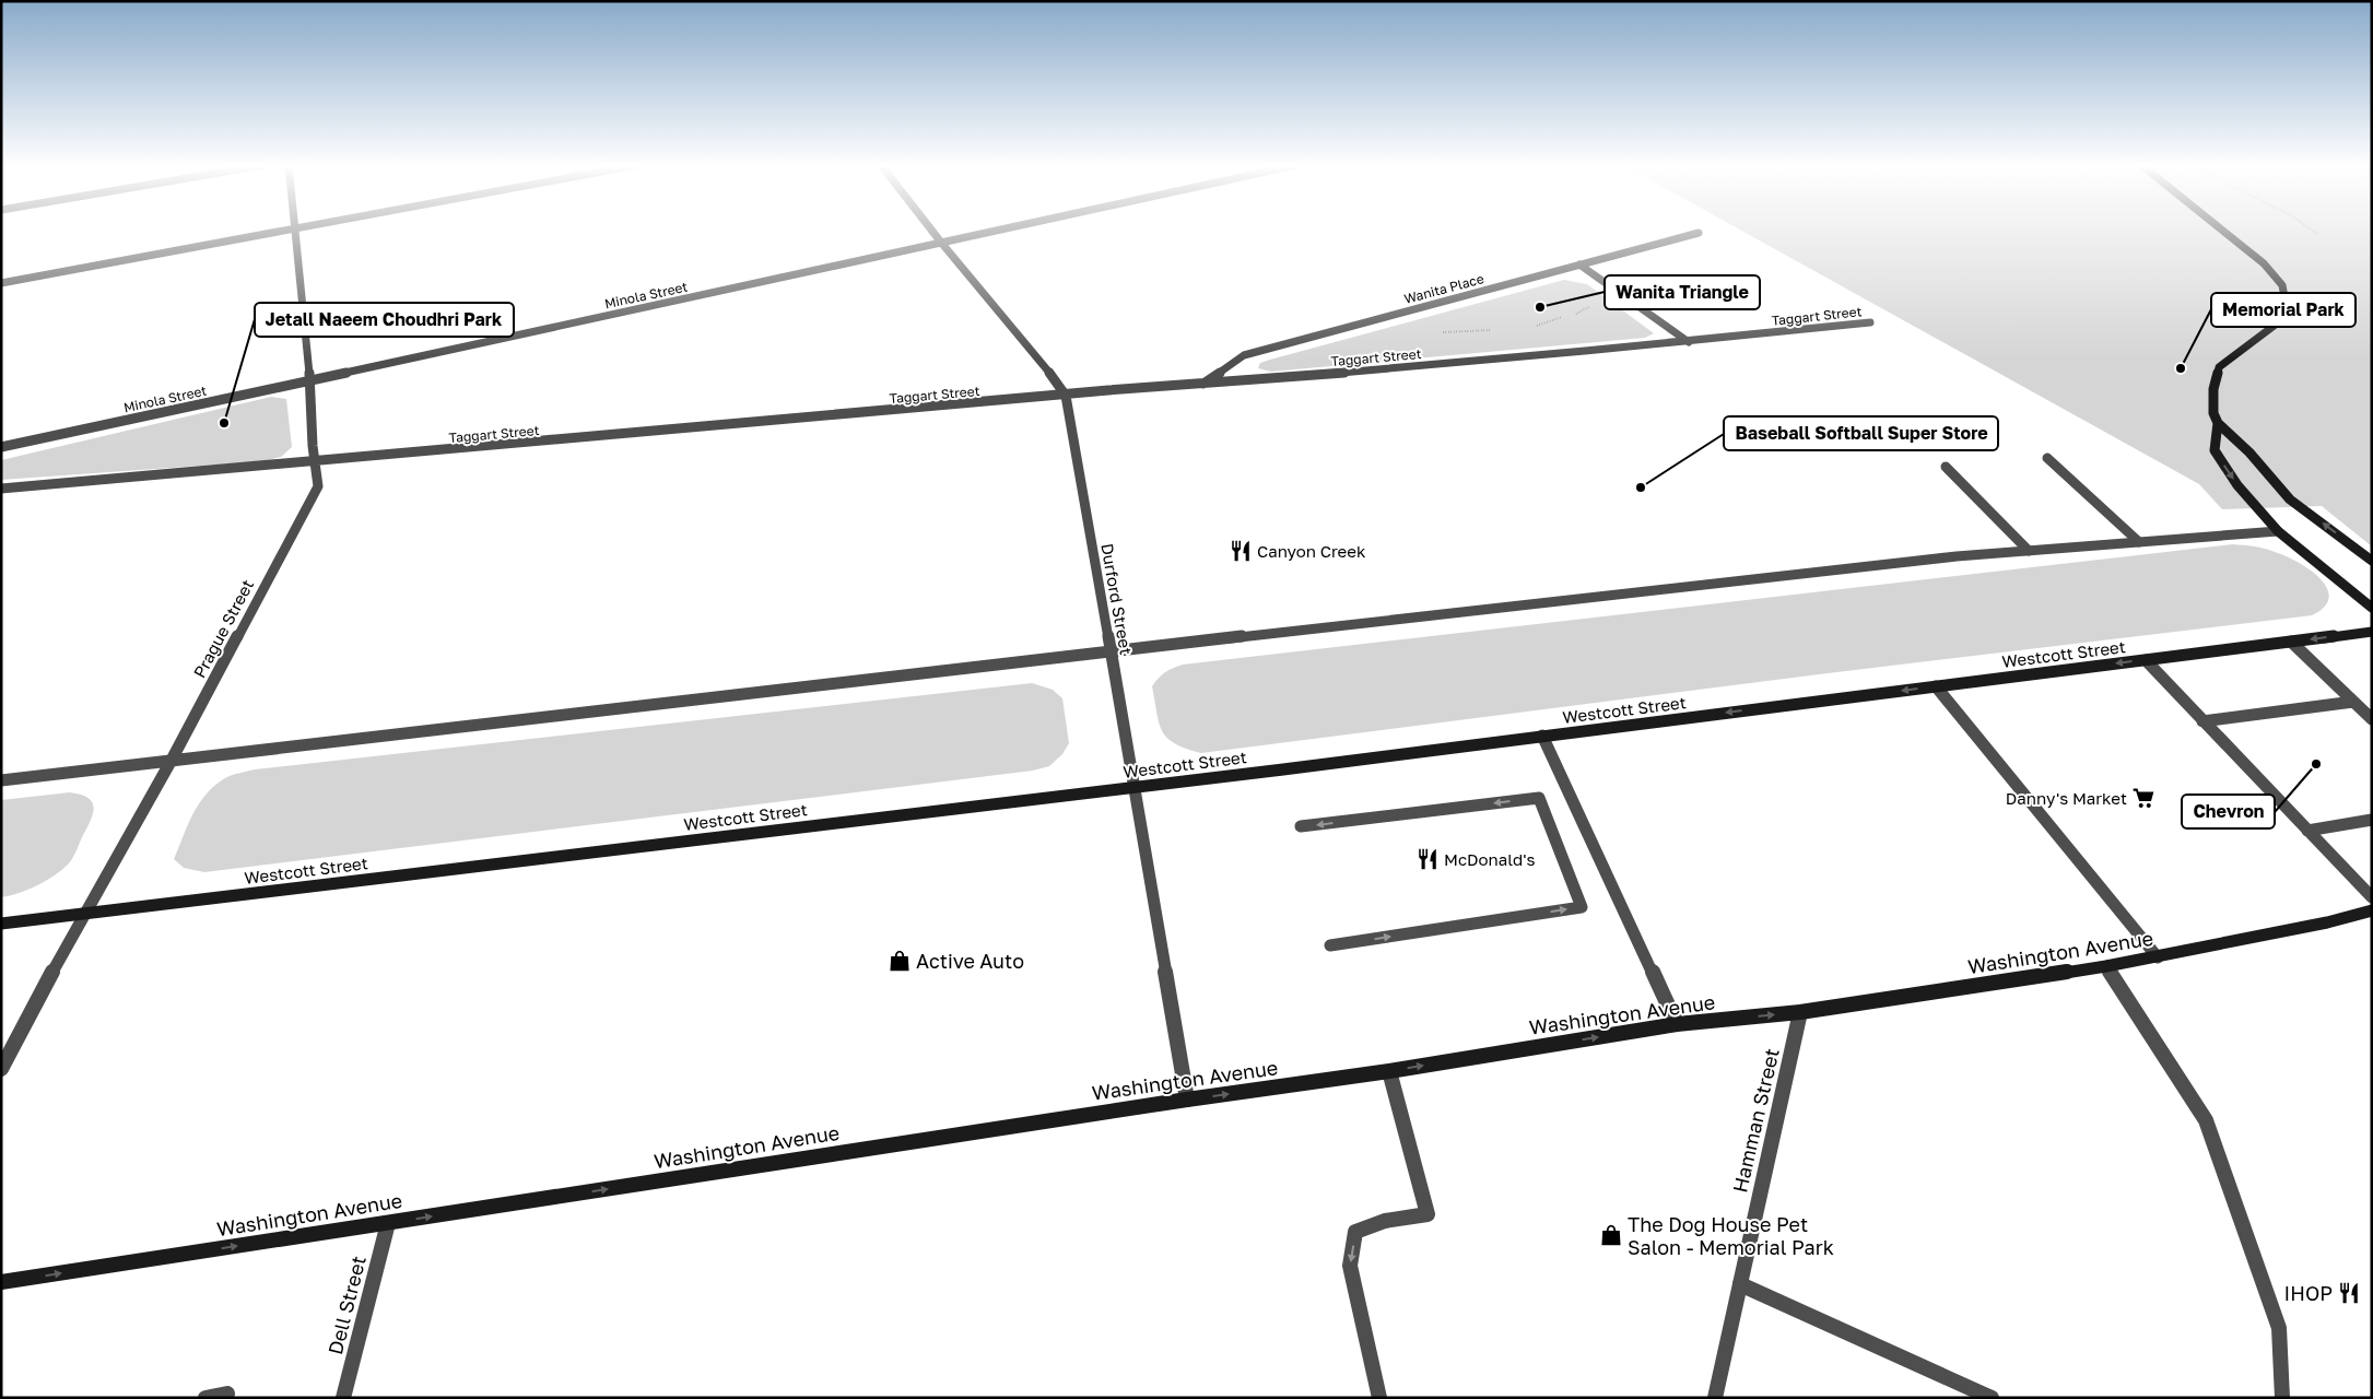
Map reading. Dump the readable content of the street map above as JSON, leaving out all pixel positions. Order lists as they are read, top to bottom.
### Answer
{
  "streets": {
    "main road": ["Westcott Street", "Washington Avenue"],
    "street": [
      "Wanita Place",
      "Minola Street",
      "Taggart Street",
      "Durford Street",
      "Prague Street",
      "Hamman Street",
      "Dell Street"
    ]
  },
  "crossings": [
    ["Wanita Place", "Taggart Street"],
    ["Minola Street", "Durford Street"],
    ["Minola Street", "Prague Street"],
    ["Taggart Street", "Durford Street"],
    ["Taggart Street", "Prague Street"],
    ["Durford Street", "Westcott Street"],
    ["Durford Street", "Washington Avenue"],
    ["Prague Street", "Westcott Street"],
    ["Washington Avenue", "Hamman Street"],
    ["Washington Avenue", "Dell Street"]
  ],
  "one_way": ["Washington Avenue"],
  "places": {
    "other": [
      "Wanita Triangle",
      "Memorial Park",
      "Jetall Naeem Choudhri Park",
      "Baseball Softball Super Store",
      "Chevron"
    ],
    "restaurant": ["Canyon Creek", "McDonald's", "IHOP"],
    "supermarket": ["Danny's Market"],
    "shop": ["Active Auto", "The Dog House Pet Salon - Memorial Park"]
  }
}
